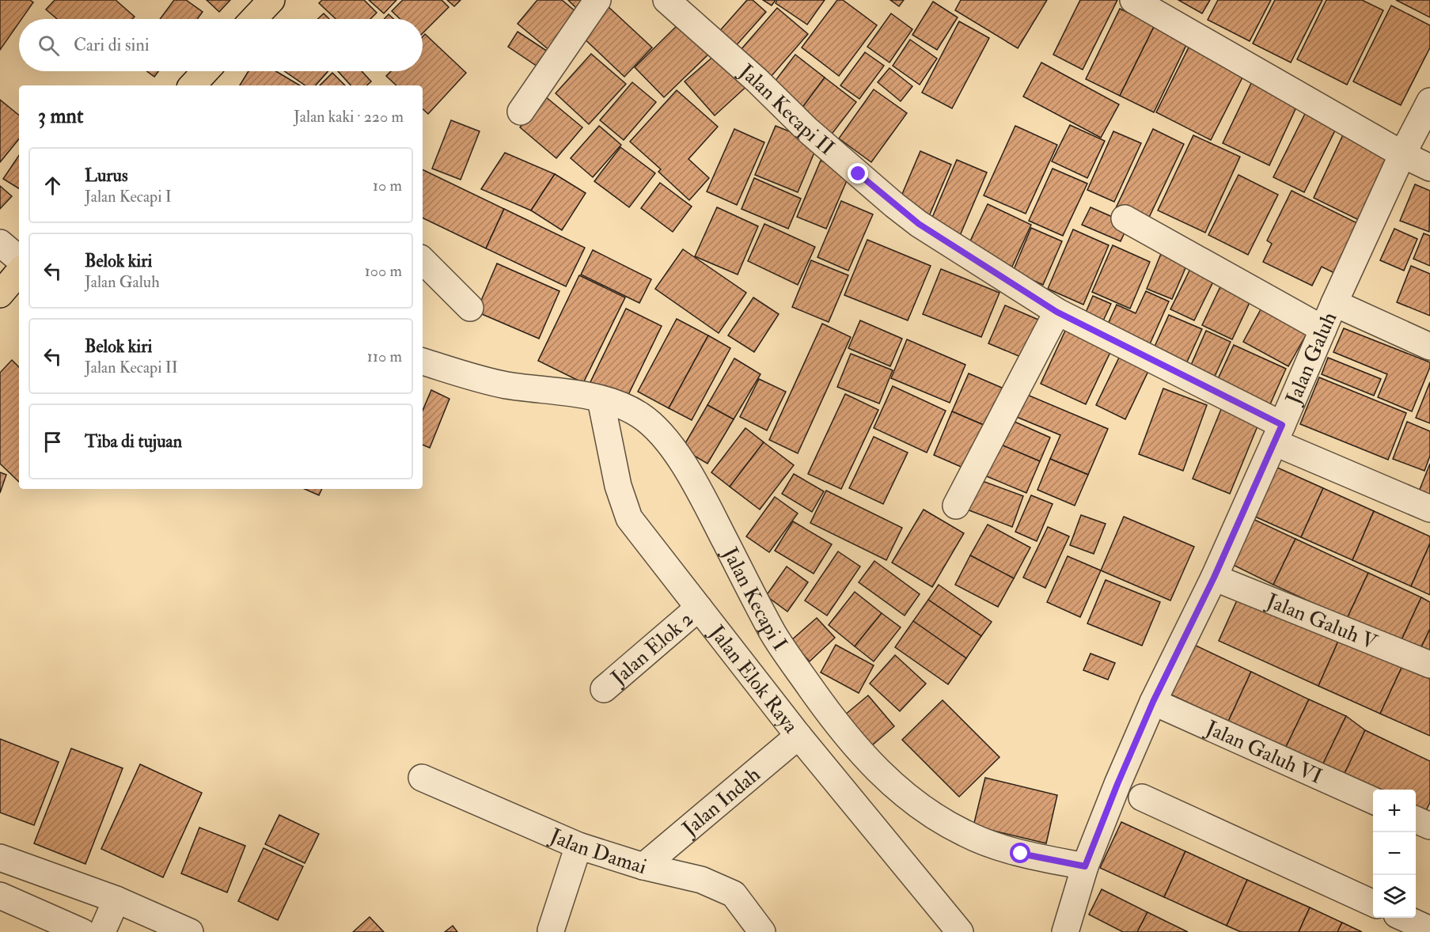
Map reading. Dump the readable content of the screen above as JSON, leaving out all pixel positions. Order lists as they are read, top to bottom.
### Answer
{
  "streets": {
    "street": [
      "Jalan Kecapi II",
      "Jalan Galuh",
      "Jalan Kecapi I",
      "Jalan Galuh V",
      "Jalan Elok 2",
      "Jalan Elok Raya",
      "Jalan Galuh VI",
      "Jalan Indah",
      "Jalan Damai"
    ]
  },
  "crossings": [
    ["Jalan Kecapi II", "Jalan Galuh"],
    ["Jalan Galuh", "Jalan Kecapi I"],
    ["Jalan Galuh", "Jalan Galuh V"],
    ["Jalan Galuh", "Jalan Galuh VI"],
    ["Jalan Kecapi I", "Jalan Elok Raya"],
    ["Jalan Elok 2", "Jalan Elok Raya"],
    ["Jalan Elok Raya", "Jalan Indah"],
    ["Jalan Indah", "Jalan Damai"]
  ],
  "page": {
    "search": "Cari di sini",
    "heading": ["3 mnt", "Jalan kaki · 220 m"],
    "list": [
      ["Lurus", "Jalan Kecapi I", "10 m"],
      ["Belok kiri", "Jalan Galuh", "100 m"],
      ["Belok kiri", "Jalan Kecapi II", "110 m"],
      "Tiba di tujuan"
    ],
    "map_buttons": ["+", "−"]
  }
}
